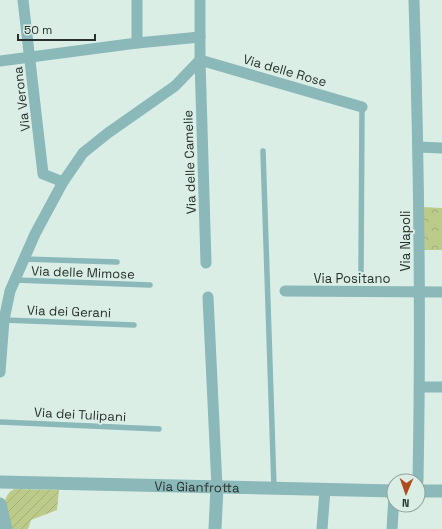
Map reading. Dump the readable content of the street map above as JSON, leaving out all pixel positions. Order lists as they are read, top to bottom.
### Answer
{
  "streets": {
    "street": [
      "Via delle Rose",
      "Via Verona",
      "Via delle Camelie",
      "Via Napoli",
      "Via Positano",
      "Via Gianfrotta"
    ],
    "lane": ["Via delle Mimose", "Via dei Gerani", "Via dei Tulipani"]
  },
  "crossings": [
    ["Via delle Rose", "Via delle Camelie"],
    ["Via Napoli", "Via Positano"]
  ],
  "scale_bar": "50 m",
  "north": "bottom"
}
